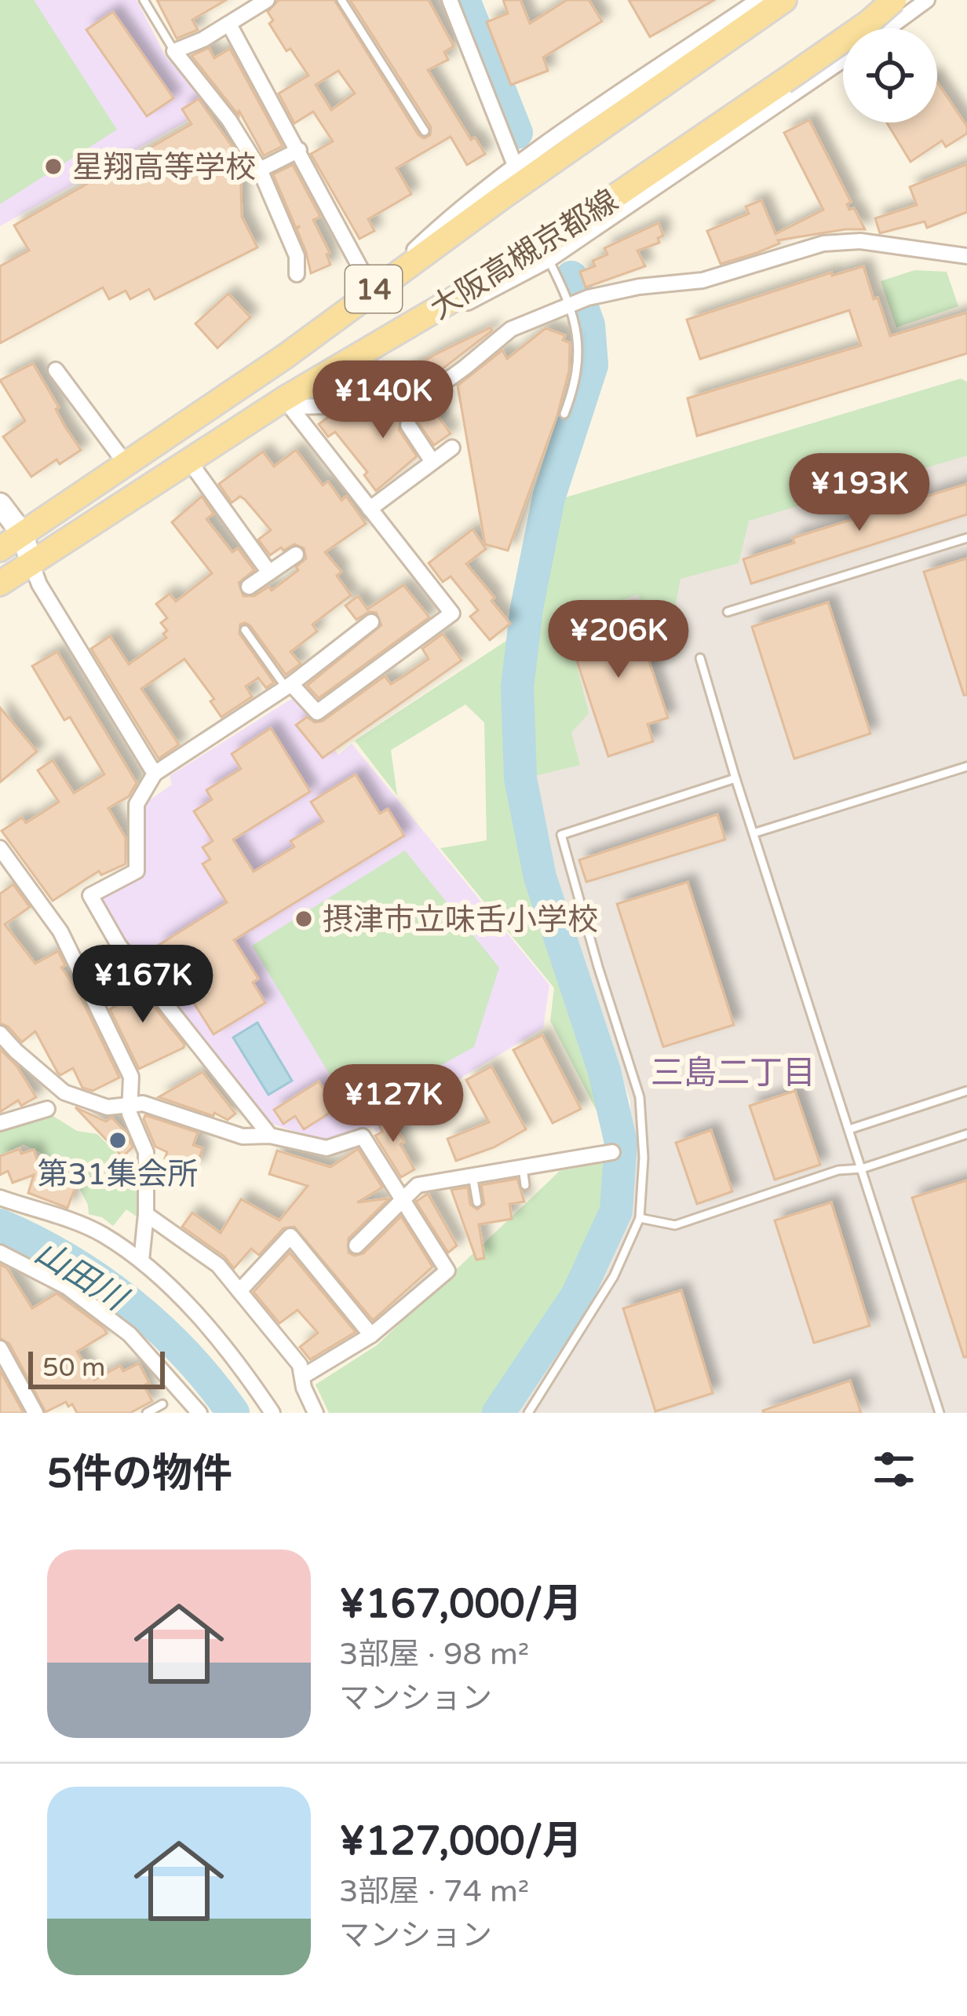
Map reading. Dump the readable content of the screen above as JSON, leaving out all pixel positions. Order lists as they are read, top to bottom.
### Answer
{
  "streets": {
    "main road": ["大阪高槻京都線", "14"]
  },
  "districts": ["三島二丁目"],
  "water": ["山田川"],
  "places": ["星翔高等学校", "摂津市立味舌小学校", "第31集会所"],
  "scale_bar": "50 m",
  "page": {
    "price": [
      "¥140K",
      "¥193K",
      "¥206K",
      "¥167K",
      "¥127K"
    ],
    "scale": "50 m",
    "heading": "5件の物件",
    "list": [
      {
        "name": "¥167,000/月",
        "note": "3部屋 · 98 m² · マンション"
      },
      {
        "name": "¥127,000/月",
        "note": "3部屋 · 74 m² · マンション"
      }
    ]
  }
}
